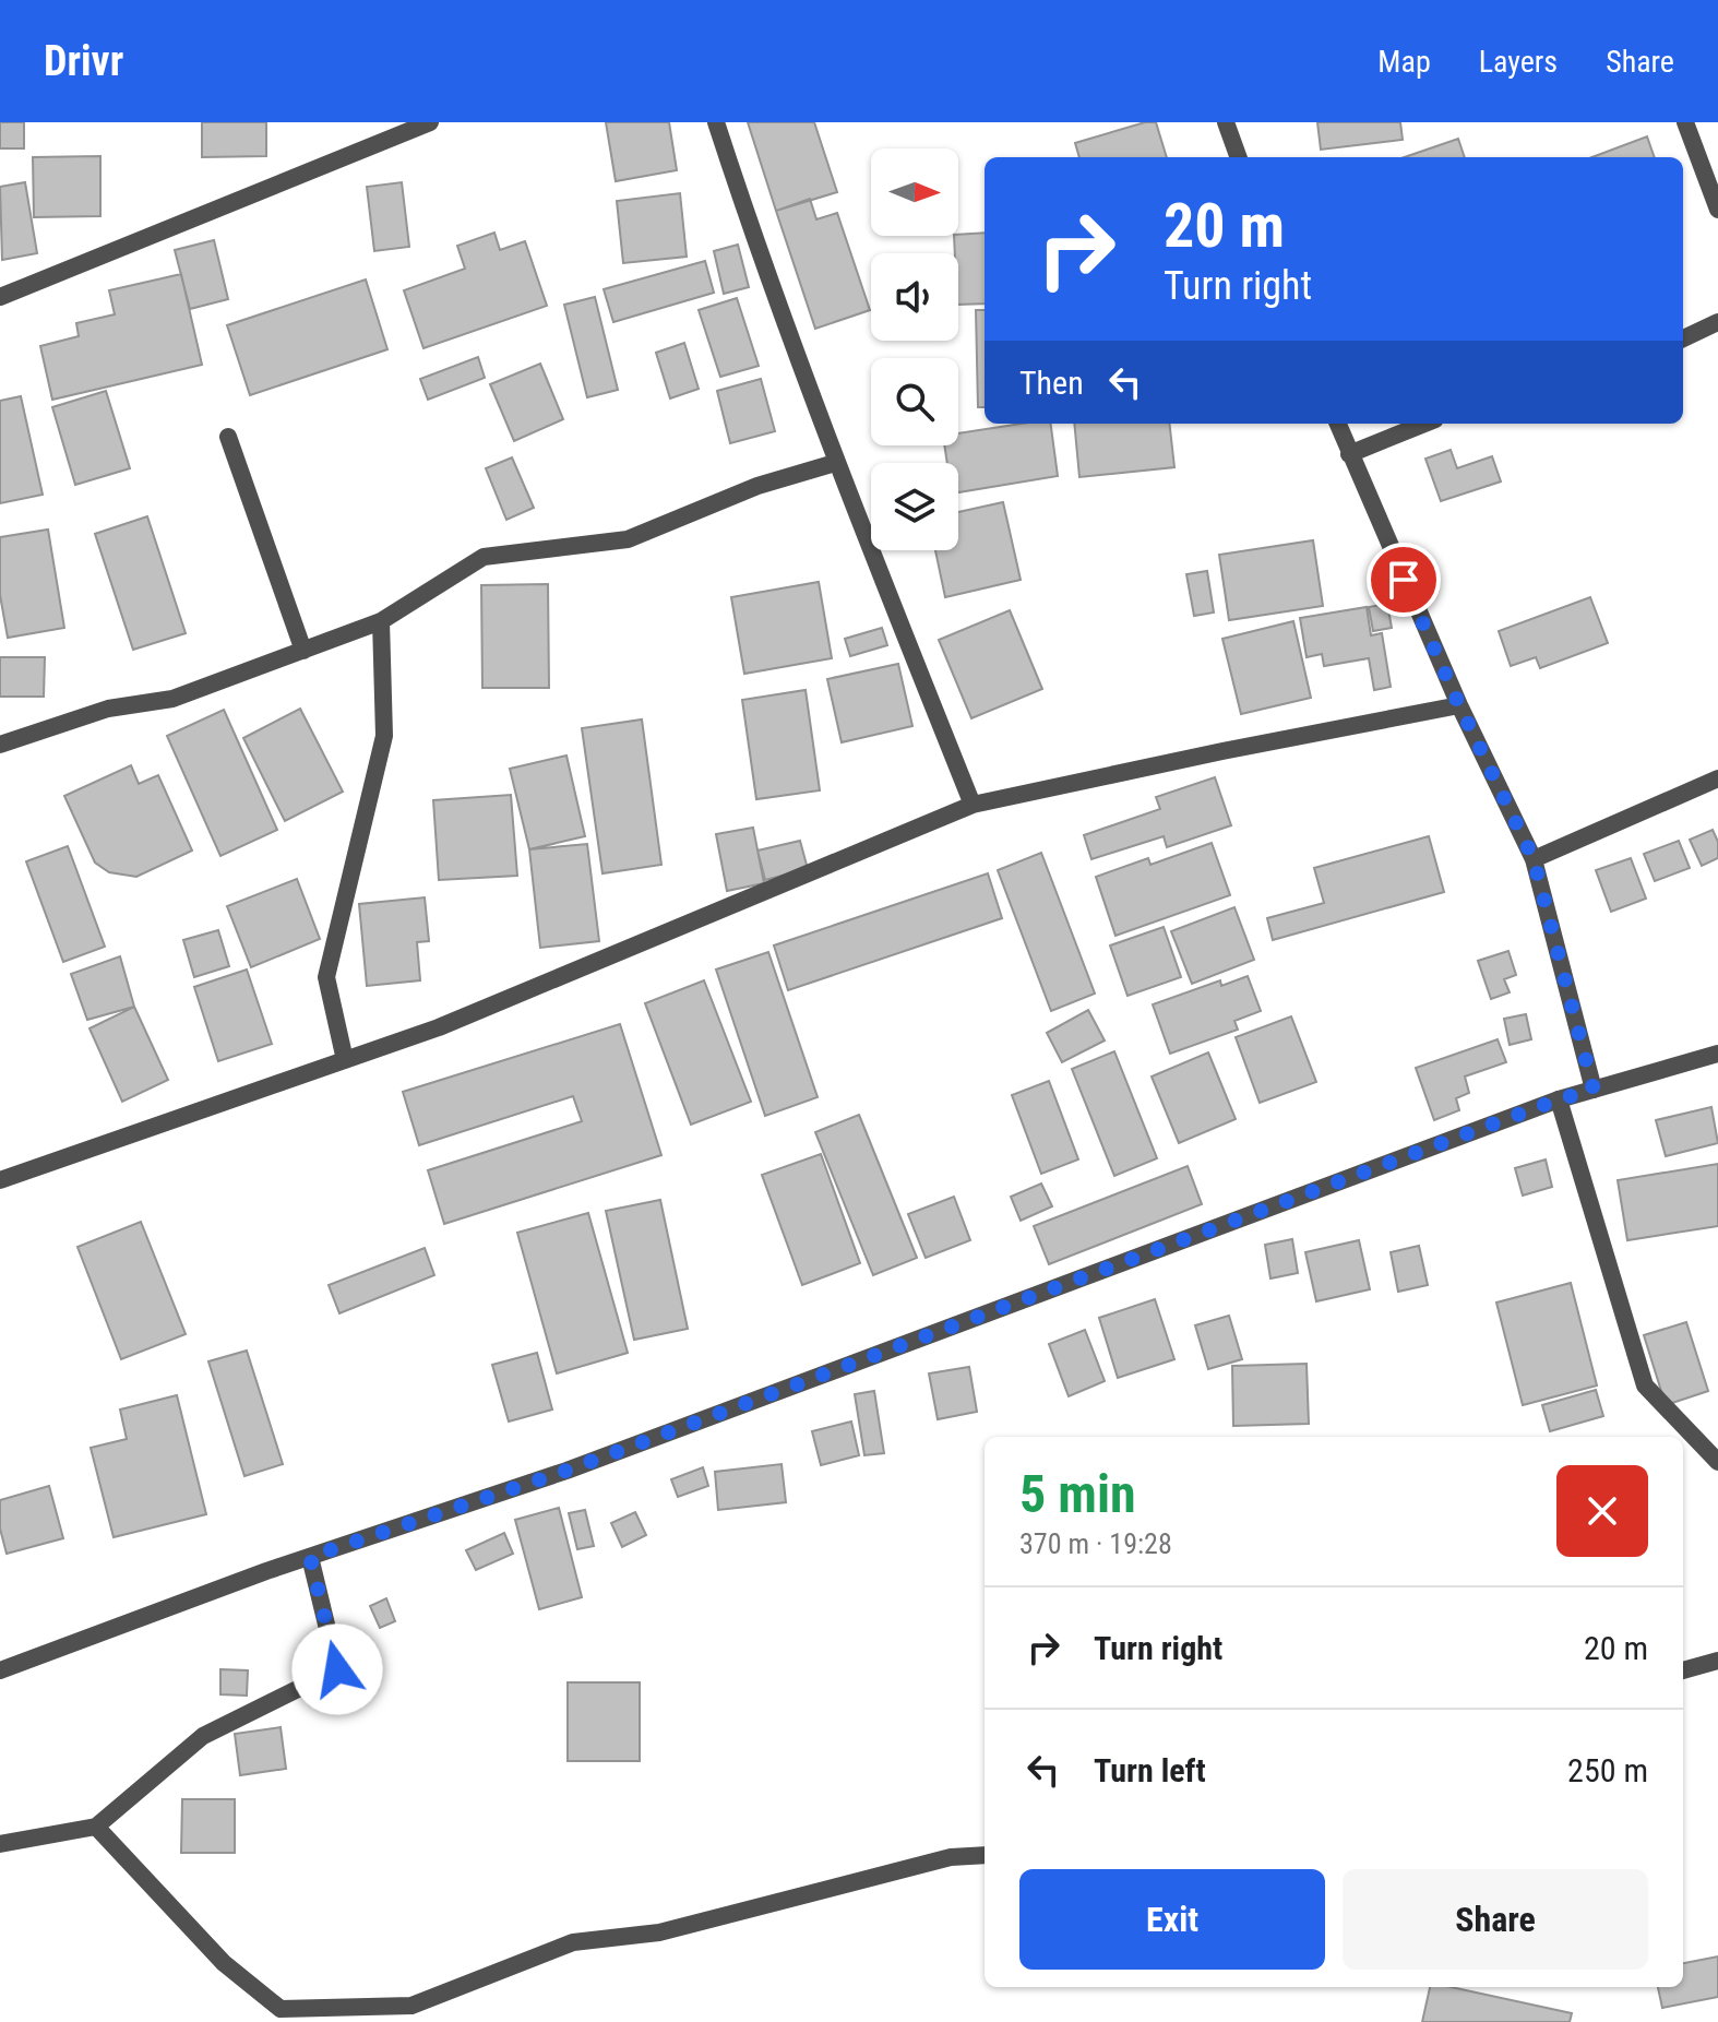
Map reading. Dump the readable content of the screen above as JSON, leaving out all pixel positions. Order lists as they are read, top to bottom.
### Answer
{
  "north": "right",
  "page": {
    "header": "Drivr",
    "nav": ["Map", "Layers", "Share"],
    "turn": ["20 m", "Turn right"],
    "then": "Then",
    "heading": ["5 min", "370 m · 19:28"],
    "list": [
      {
        "name": "Turn right",
        "value": "20 m"
      },
      {
        "name": "Turn left",
        "value": "250 m"
      }
    ],
    "buttons": ["Exit", "Share"]
  }
}
